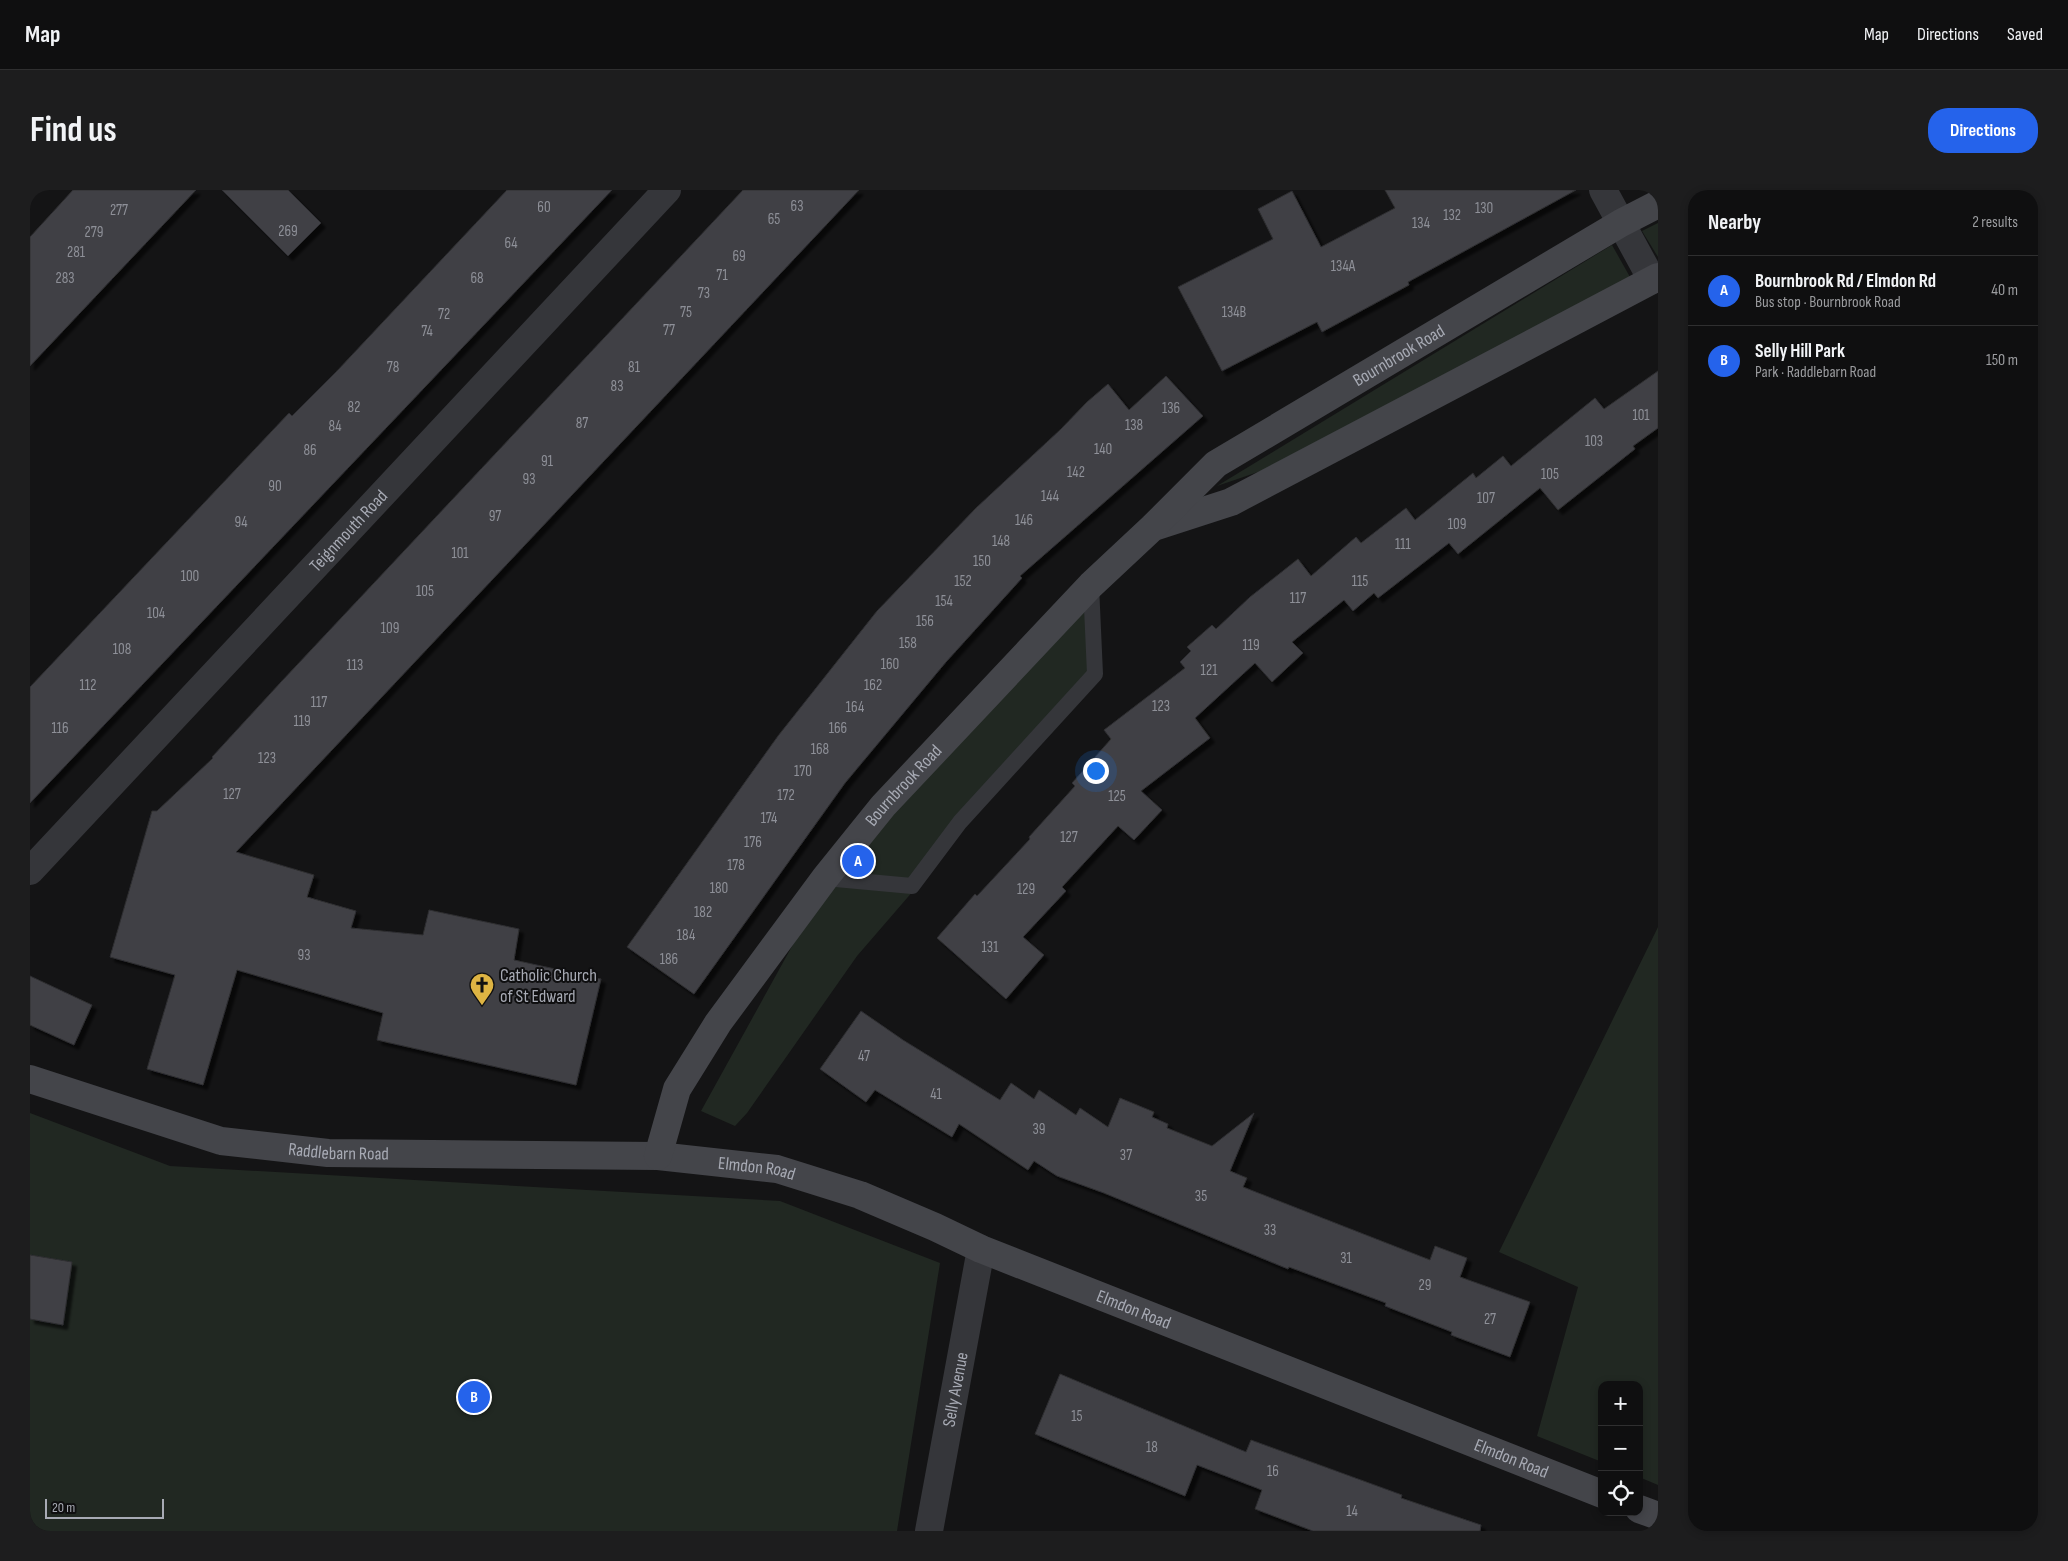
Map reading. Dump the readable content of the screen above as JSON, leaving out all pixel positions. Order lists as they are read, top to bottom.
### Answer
{
  "streets": {
    "street": [
      "Bournbrook Road",
      "Teignmouth Road",
      "Raddlebarn Road",
      "Elmdon Road",
      "Selly Avenue"
    ]
  },
  "crossings": [
    ["Bournbrook Road", "Raddlebarn Road"],
    ["Bournbrook Road", "Elmdon Road"],
    ["Raddlebarn Road", "Elmdon Road"],
    ["Elmdon Road", "Selly Avenue"]
  ],
  "places": {
    "church": ["Catholic Church of St Edward"]
  },
  "house_numbers": [
    "63",
    "60",
    "130",
    "277",
    "132",
    "65",
    "134",
    "269",
    "279",
    "64",
    "281",
    "69",
    "134A",
    "71",
    "283",
    "68",
    "73",
    "75",
    "134B",
    "72",
    "77",
    "74",
    "78",
    "81",
    "83",
    "82",
    "136",
    "101",
    "87",
    "138",
    "84",
    "103",
    "140",
    "86",
    "91",
    "142",
    "105",
    "93",
    "90",
    "144",
    "107",
    "97",
    "146",
    "94",
    "109",
    "148",
    "111",
    "101",
    "150",
    "100",
    "152",
    "115",
    "105",
    "117",
    "154",
    "104",
    "156",
    "109",
    "158",
    "119",
    "108",
    "160",
    "113",
    "121",
    "112",
    "162",
    "117",
    "123",
    "164",
    "119",
    "116",
    "166",
    "168",
    "123",
    "170",
    "127",
    "172",
    "125",
    "174",
    "127",
    "176",
    "178",
    "180",
    "129",
    "182",
    "184",
    "131",
    "93",
    "186",
    "47",
    "41",
    "39",
    "37",
    "35",
    "33",
    "31",
    "29",
    "27",
    "15",
    "18",
    "16",
    "14"
  ],
  "scale_bar": "20 m",
  "page": {
    "header": "Map",
    "nav": ["Map", "Directions", "Saved"],
    "buttons": "Directions",
    "title": "Find us",
    "heading": ["Nearby", "2 results"],
    "list": [
      {
        "mark": "A",
        "name": "Bournbrook Rd / Elmdon Rd",
        "note": "Bus stop · Bournbrook Road",
        "value": "40 m"
      },
      {
        "mark": "B",
        "name": "Selly Hill Park",
        "note": "Park · Raddlebarn Road",
        "value": "150 m"
      }
    ],
    "pins": ["A", "B"],
    "map_buttons": ["+", "−"],
    "scale": "20 m"
  }
}
